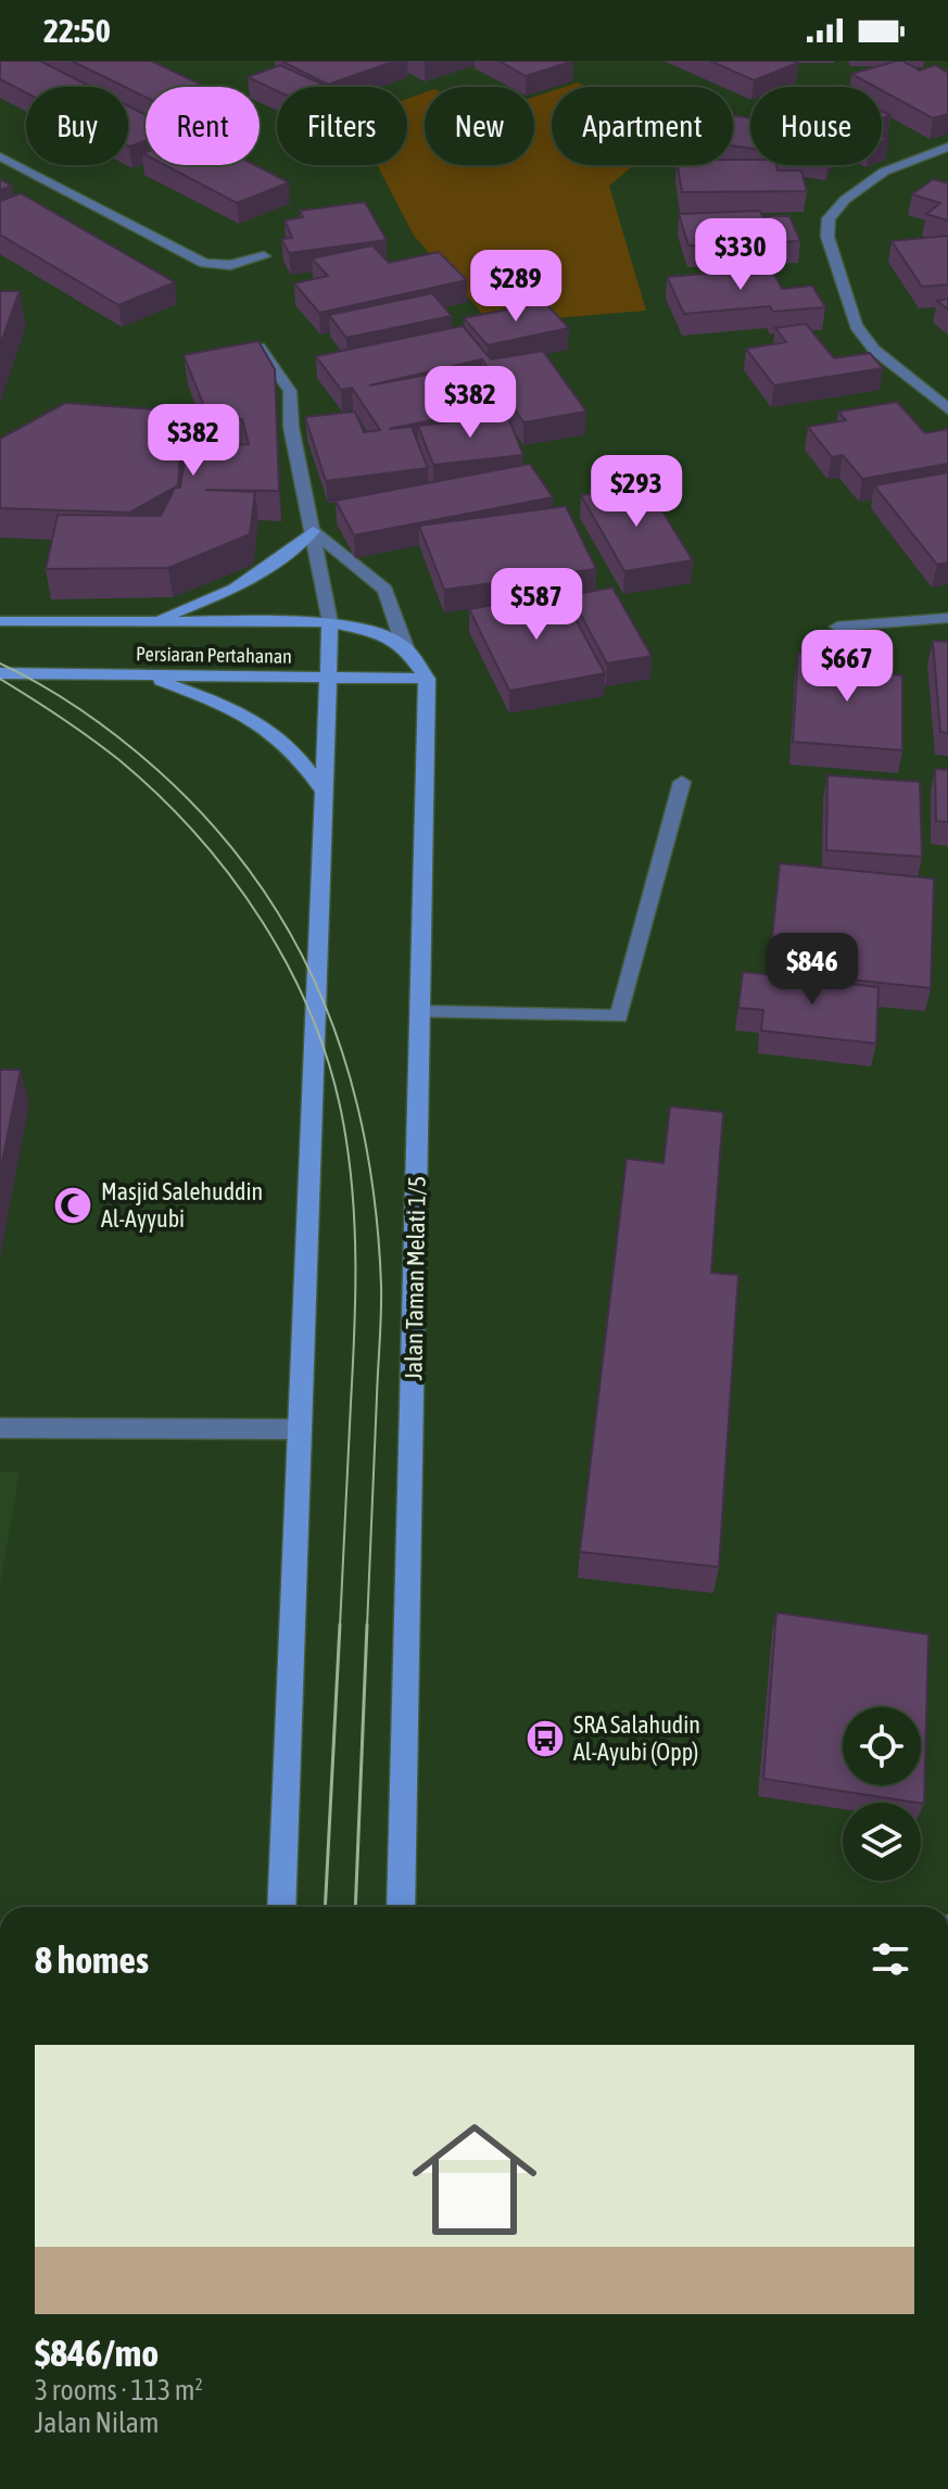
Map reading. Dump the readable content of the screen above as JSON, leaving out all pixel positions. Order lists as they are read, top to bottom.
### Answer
{
  "streets": {
    "main road": ["Persiaran Pertahanan", "Jalan Taman Melati 1/5"]
  },
  "crossings": [
    ["Persiaran Pertahanan", "Jalan Taman Melati 1/5"]
  ],
  "places": {
    "mosque": ["Masjid Salehuddin Al-Ayyubi"],
    "bus stop": ["SRA Salahudin Al-Ayubi (Opp)"]
  },
  "page": {
    "status": "22:50",
    "chip": [
      "Buy",
      "Rent",
      "Filters",
      "New",
      "Apartment",
      "House"
    ],
    "price": [
      "$330",
      "$289",
      "$382",
      "$382",
      "$293",
      "$587",
      "$667",
      "$846"
    ],
    "heading": "8 homes",
    "list": [
      {
        "name": "$846/mo",
        "note": "3 rooms · 113 m² · Jalan Nilam"
      }
    ]
  }
}
